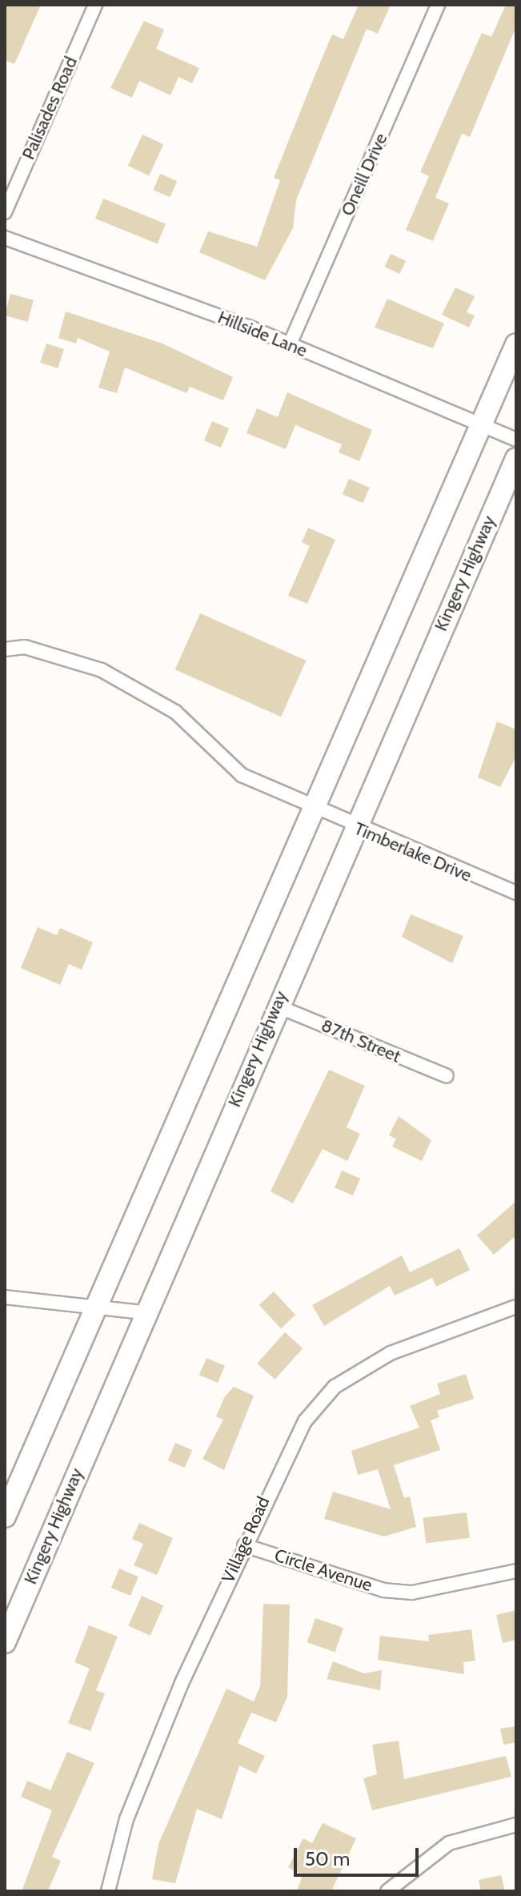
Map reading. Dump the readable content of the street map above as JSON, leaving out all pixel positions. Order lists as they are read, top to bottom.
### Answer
{
  "streets": {
    "main road": ["Kingery Highway"],
    "street": [
      "Palisades Road",
      "Oneill Drive",
      "Hillside Lane",
      "Timberlake Drive",
      "87th Street",
      "Village Road",
      "Circle Avenue"
    ]
  },
  "crossings": [
    ["Oneill Drive", "Hillside Lane"],
    ["Kingery Highway", "Timberlake Drive"],
    ["Kingery Highway", "87th Street"],
    ["Village Road", "Circle Avenue"]
  ],
  "scale_bar": "50 m"
}
